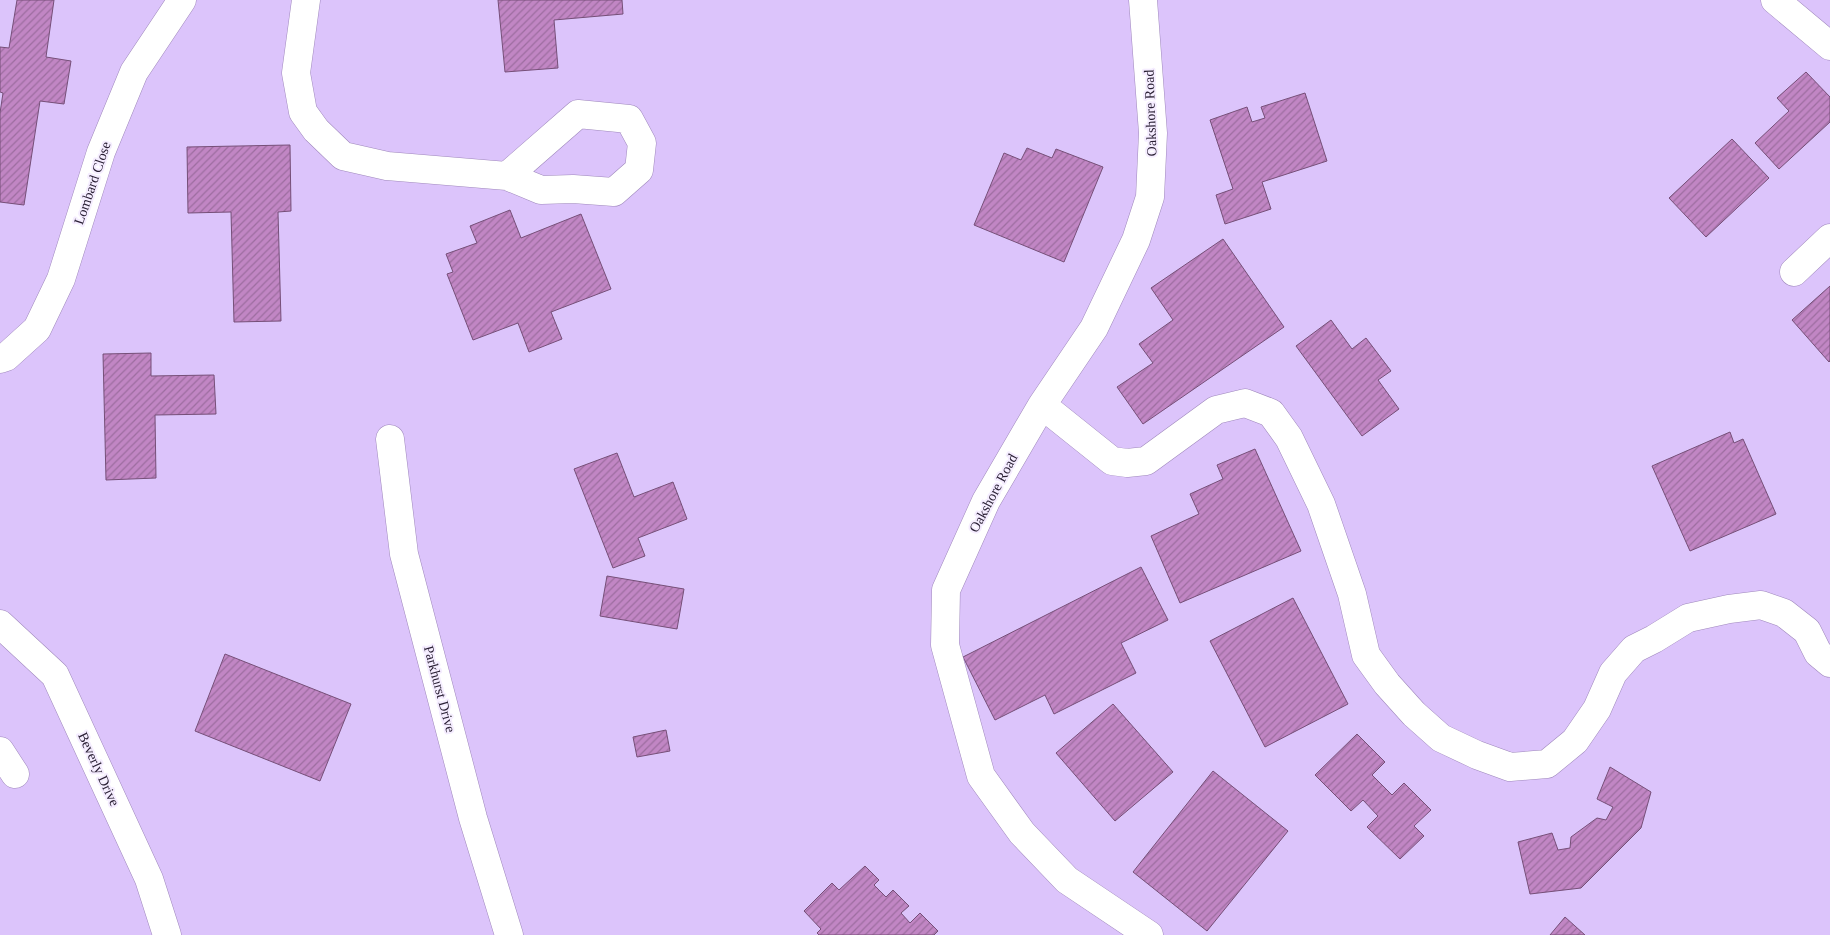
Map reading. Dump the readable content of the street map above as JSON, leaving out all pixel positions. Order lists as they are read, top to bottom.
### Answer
{
  "streets": {
    "street": [
      "Oakshore Road",
      "Lombard Close",
      "Parkhurst Drive",
      "Beverly Drive"
    ]
  }
}
